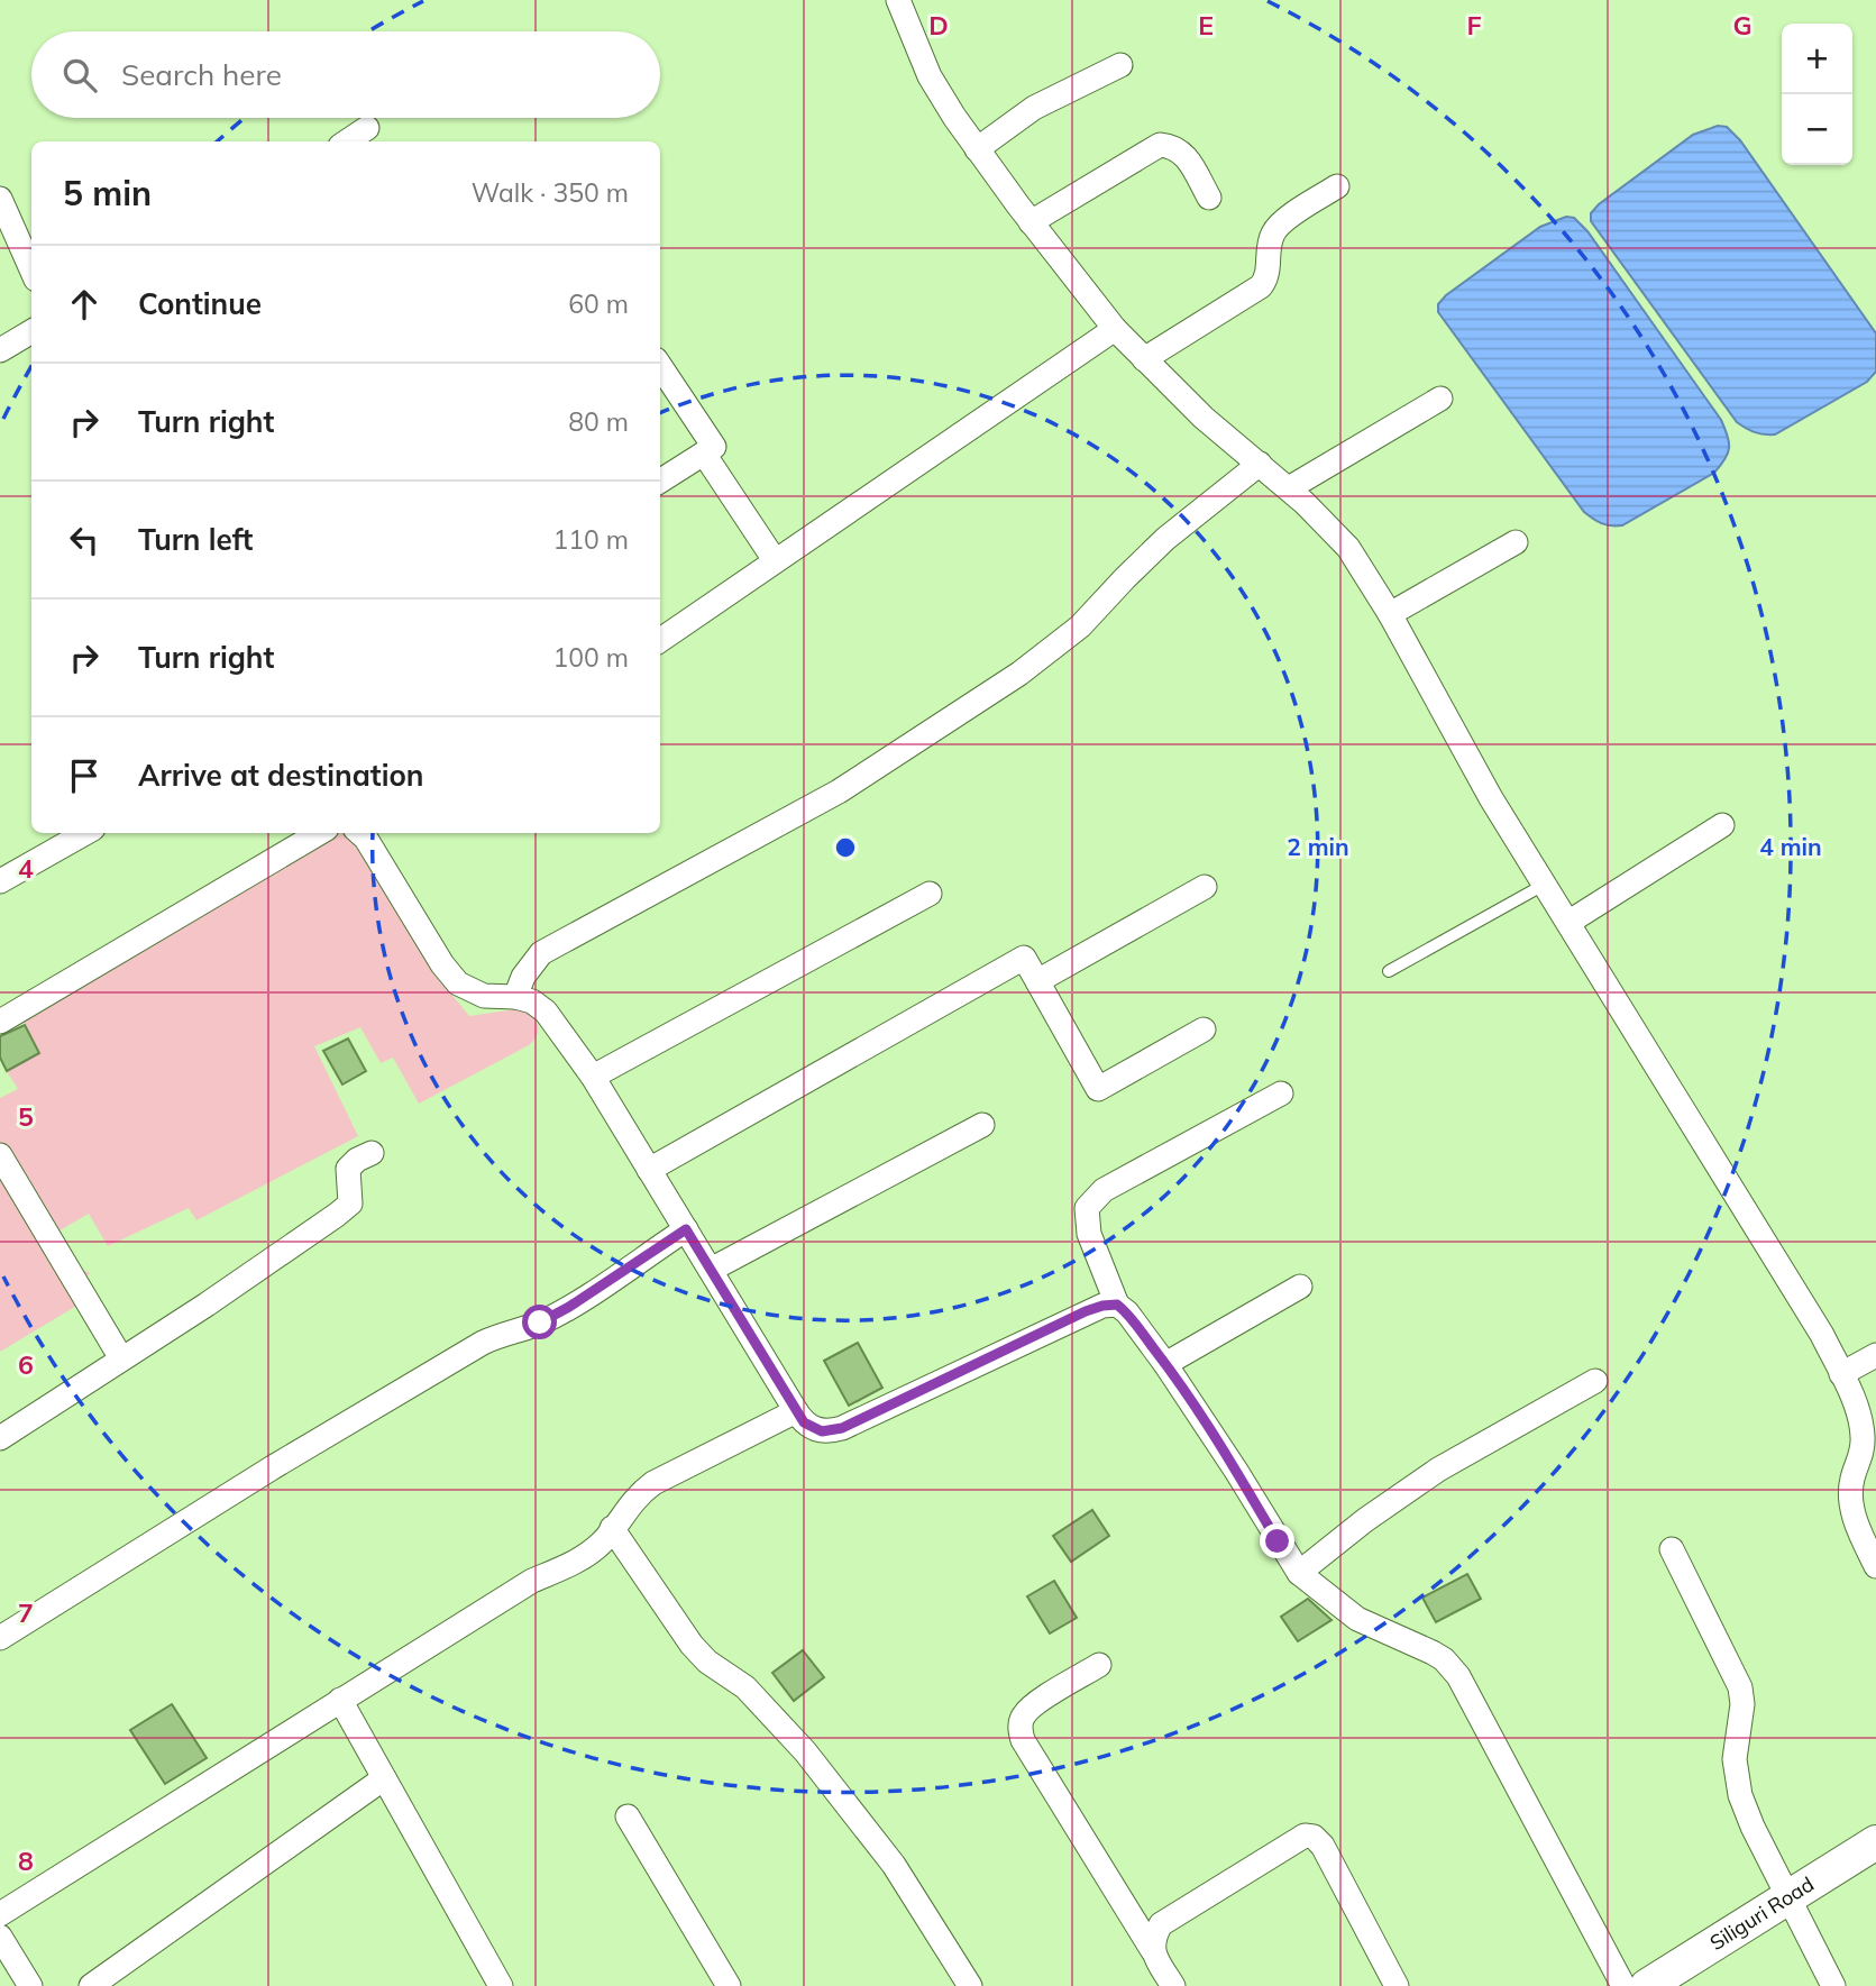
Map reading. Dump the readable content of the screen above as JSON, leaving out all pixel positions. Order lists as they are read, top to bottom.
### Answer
{
  "streets": {
    "main road": ["Siliguri Road"]
  },
  "page": {
    "map_buttons": ["+", "−"],
    "search": "Search here",
    "heading": ["5 min", "Walk · 350 m"],
    "list": [
      ["Continue", "60 m"],
      ["Turn right", "80 m"],
      ["Turn left", "110 m"],
      ["Turn right", "100 m"],
      "Arrive at destination"
    ]
  },
  "grid": {
    "columns": [
      "D",
      "E",
      "F",
      "G"
    ],
    "rows": [
      "4",
      "5",
      "6",
      "7",
      "8"
    ]
  },
  "rings": ["2 min", "4 min"]
}
